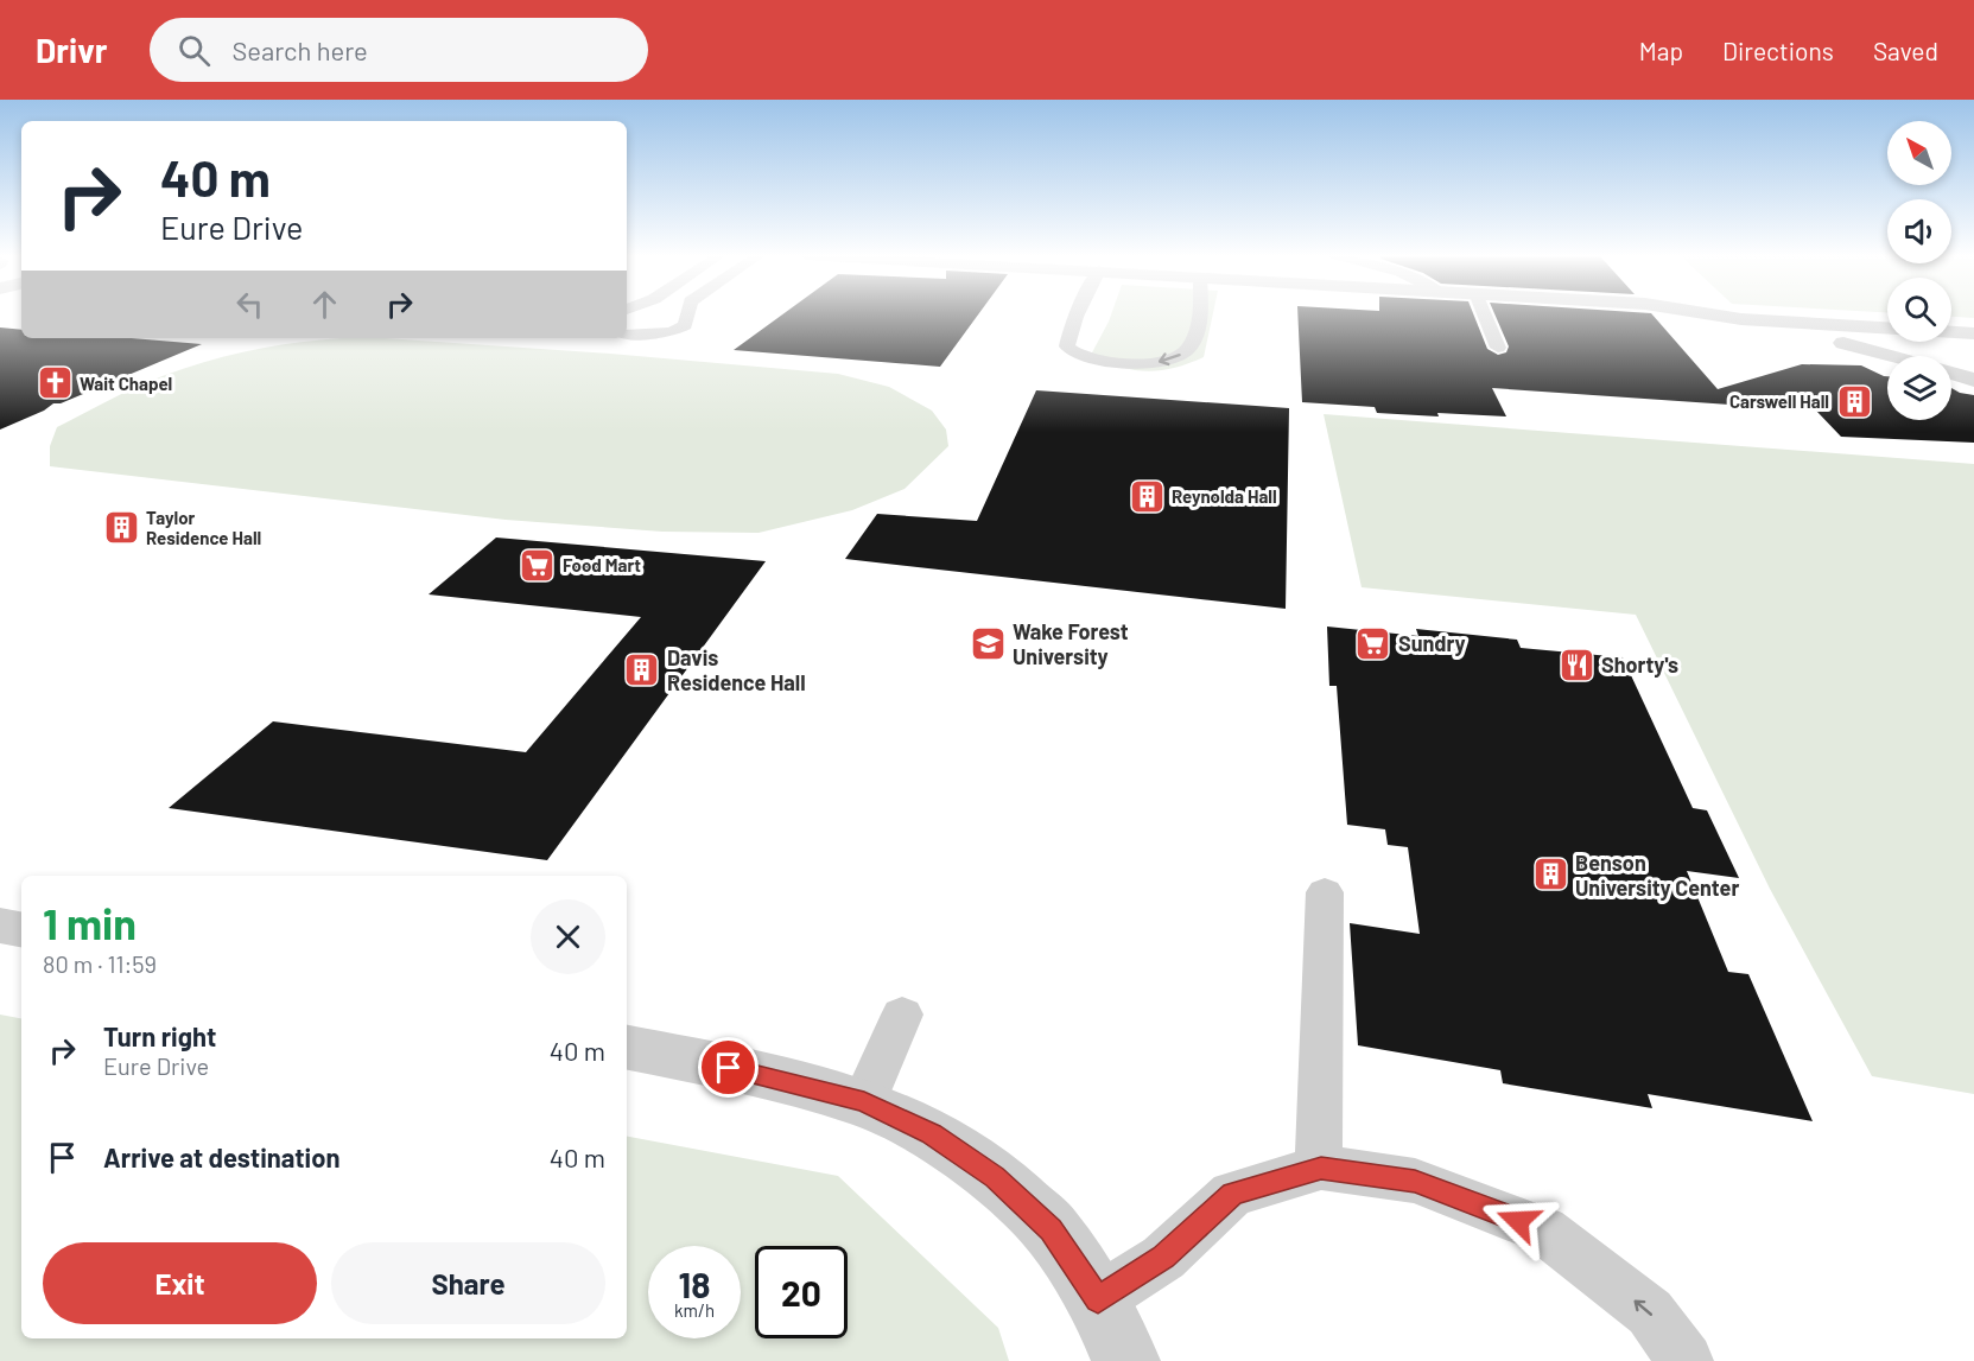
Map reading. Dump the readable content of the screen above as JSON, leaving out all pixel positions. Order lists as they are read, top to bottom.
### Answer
{
  "places": {
    "church": ["Wait Chapel"],
    "building": [
      "Carswell Hall",
      "Reynolda Hall",
      "Taylor Residence Hall",
      "Davis Residence Hall",
      "Benson University Center"
    ],
    "supermarket": ["Food Mart", "Sundry"],
    "school or university": ["Wake Forest University"],
    "restaurant": ["Shorty's"]
  },
  "north": "top left",
  "page": {
    "header": "Drivr",
    "search": "Search here",
    "nav": ["Map", "Directions", "Saved"],
    "turn": ["40 m", "Eure Drive"],
    "heading": ["1 min", "80 m · 11:59"],
    "list": [
      {
        "name": "Turn right",
        "note": "Eure Drive",
        "value": "40 m"
      },
      {
        "name": "Arrive at destination",
        "value": "40 m"
      }
    ],
    "buttons": ["Exit", "Share"],
    "speed": "18 km/h",
    "limit": "20"
  }
}
